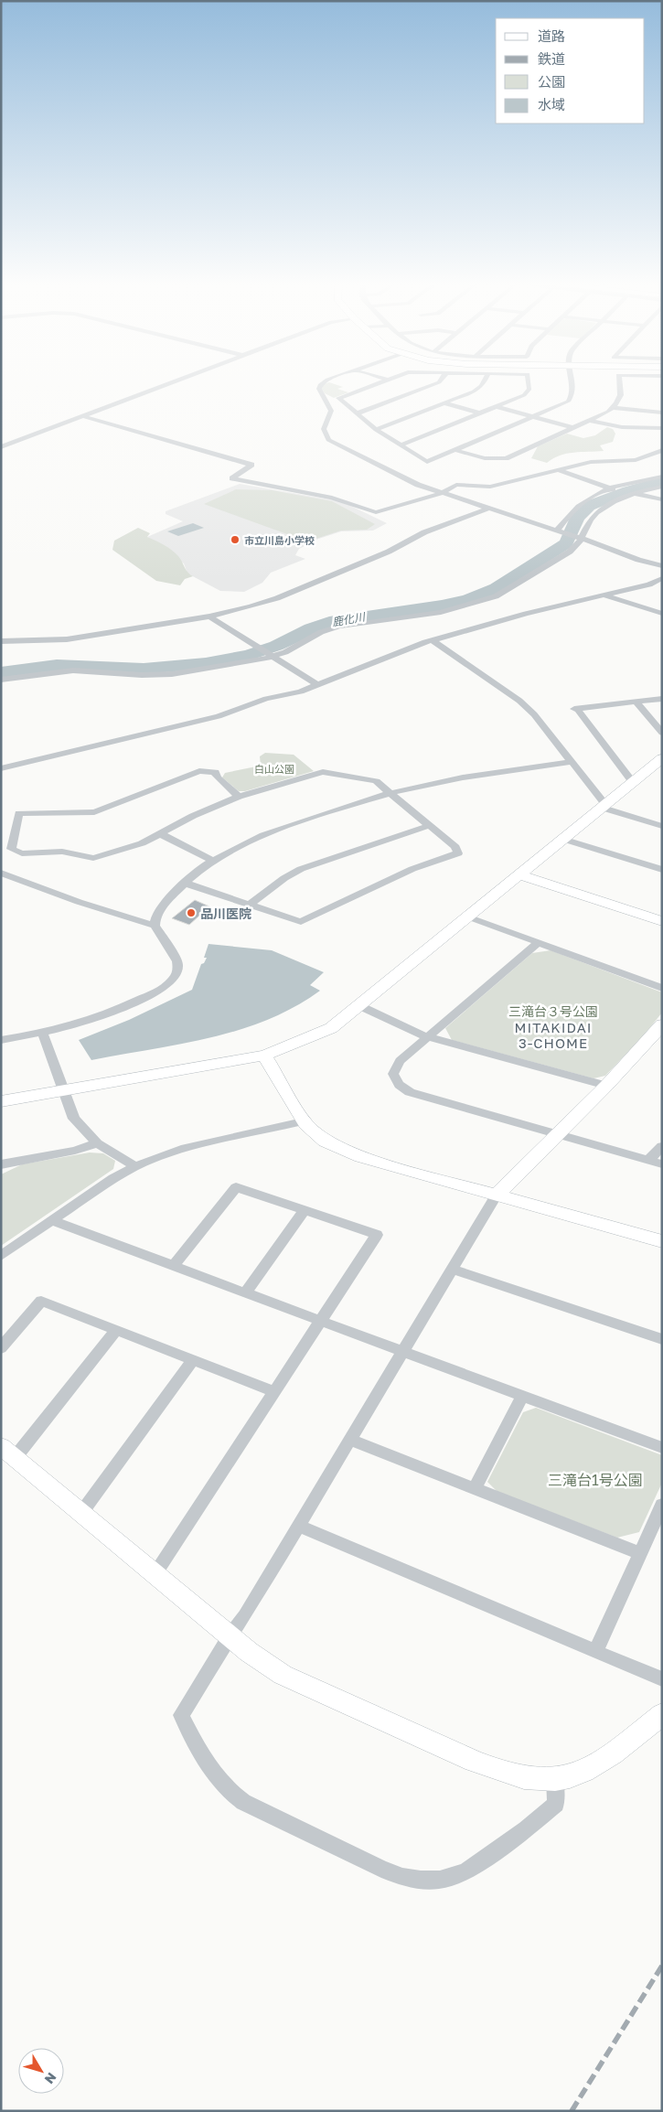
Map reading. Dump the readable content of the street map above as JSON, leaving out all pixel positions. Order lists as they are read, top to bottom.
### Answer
{
  "districts": ["MITAKIDAI 3-CHOME"],
  "water": ["鹿化川"],
  "parks": ["白山公園", "三滝台３号公園", "三滝台1号公園"],
  "places": ["市立川島小学校", "品川医院"],
  "legend": [
    "道路",
    "鉄道",
    "公園",
    "水域"
  ],
  "north": "bottom right"
}
